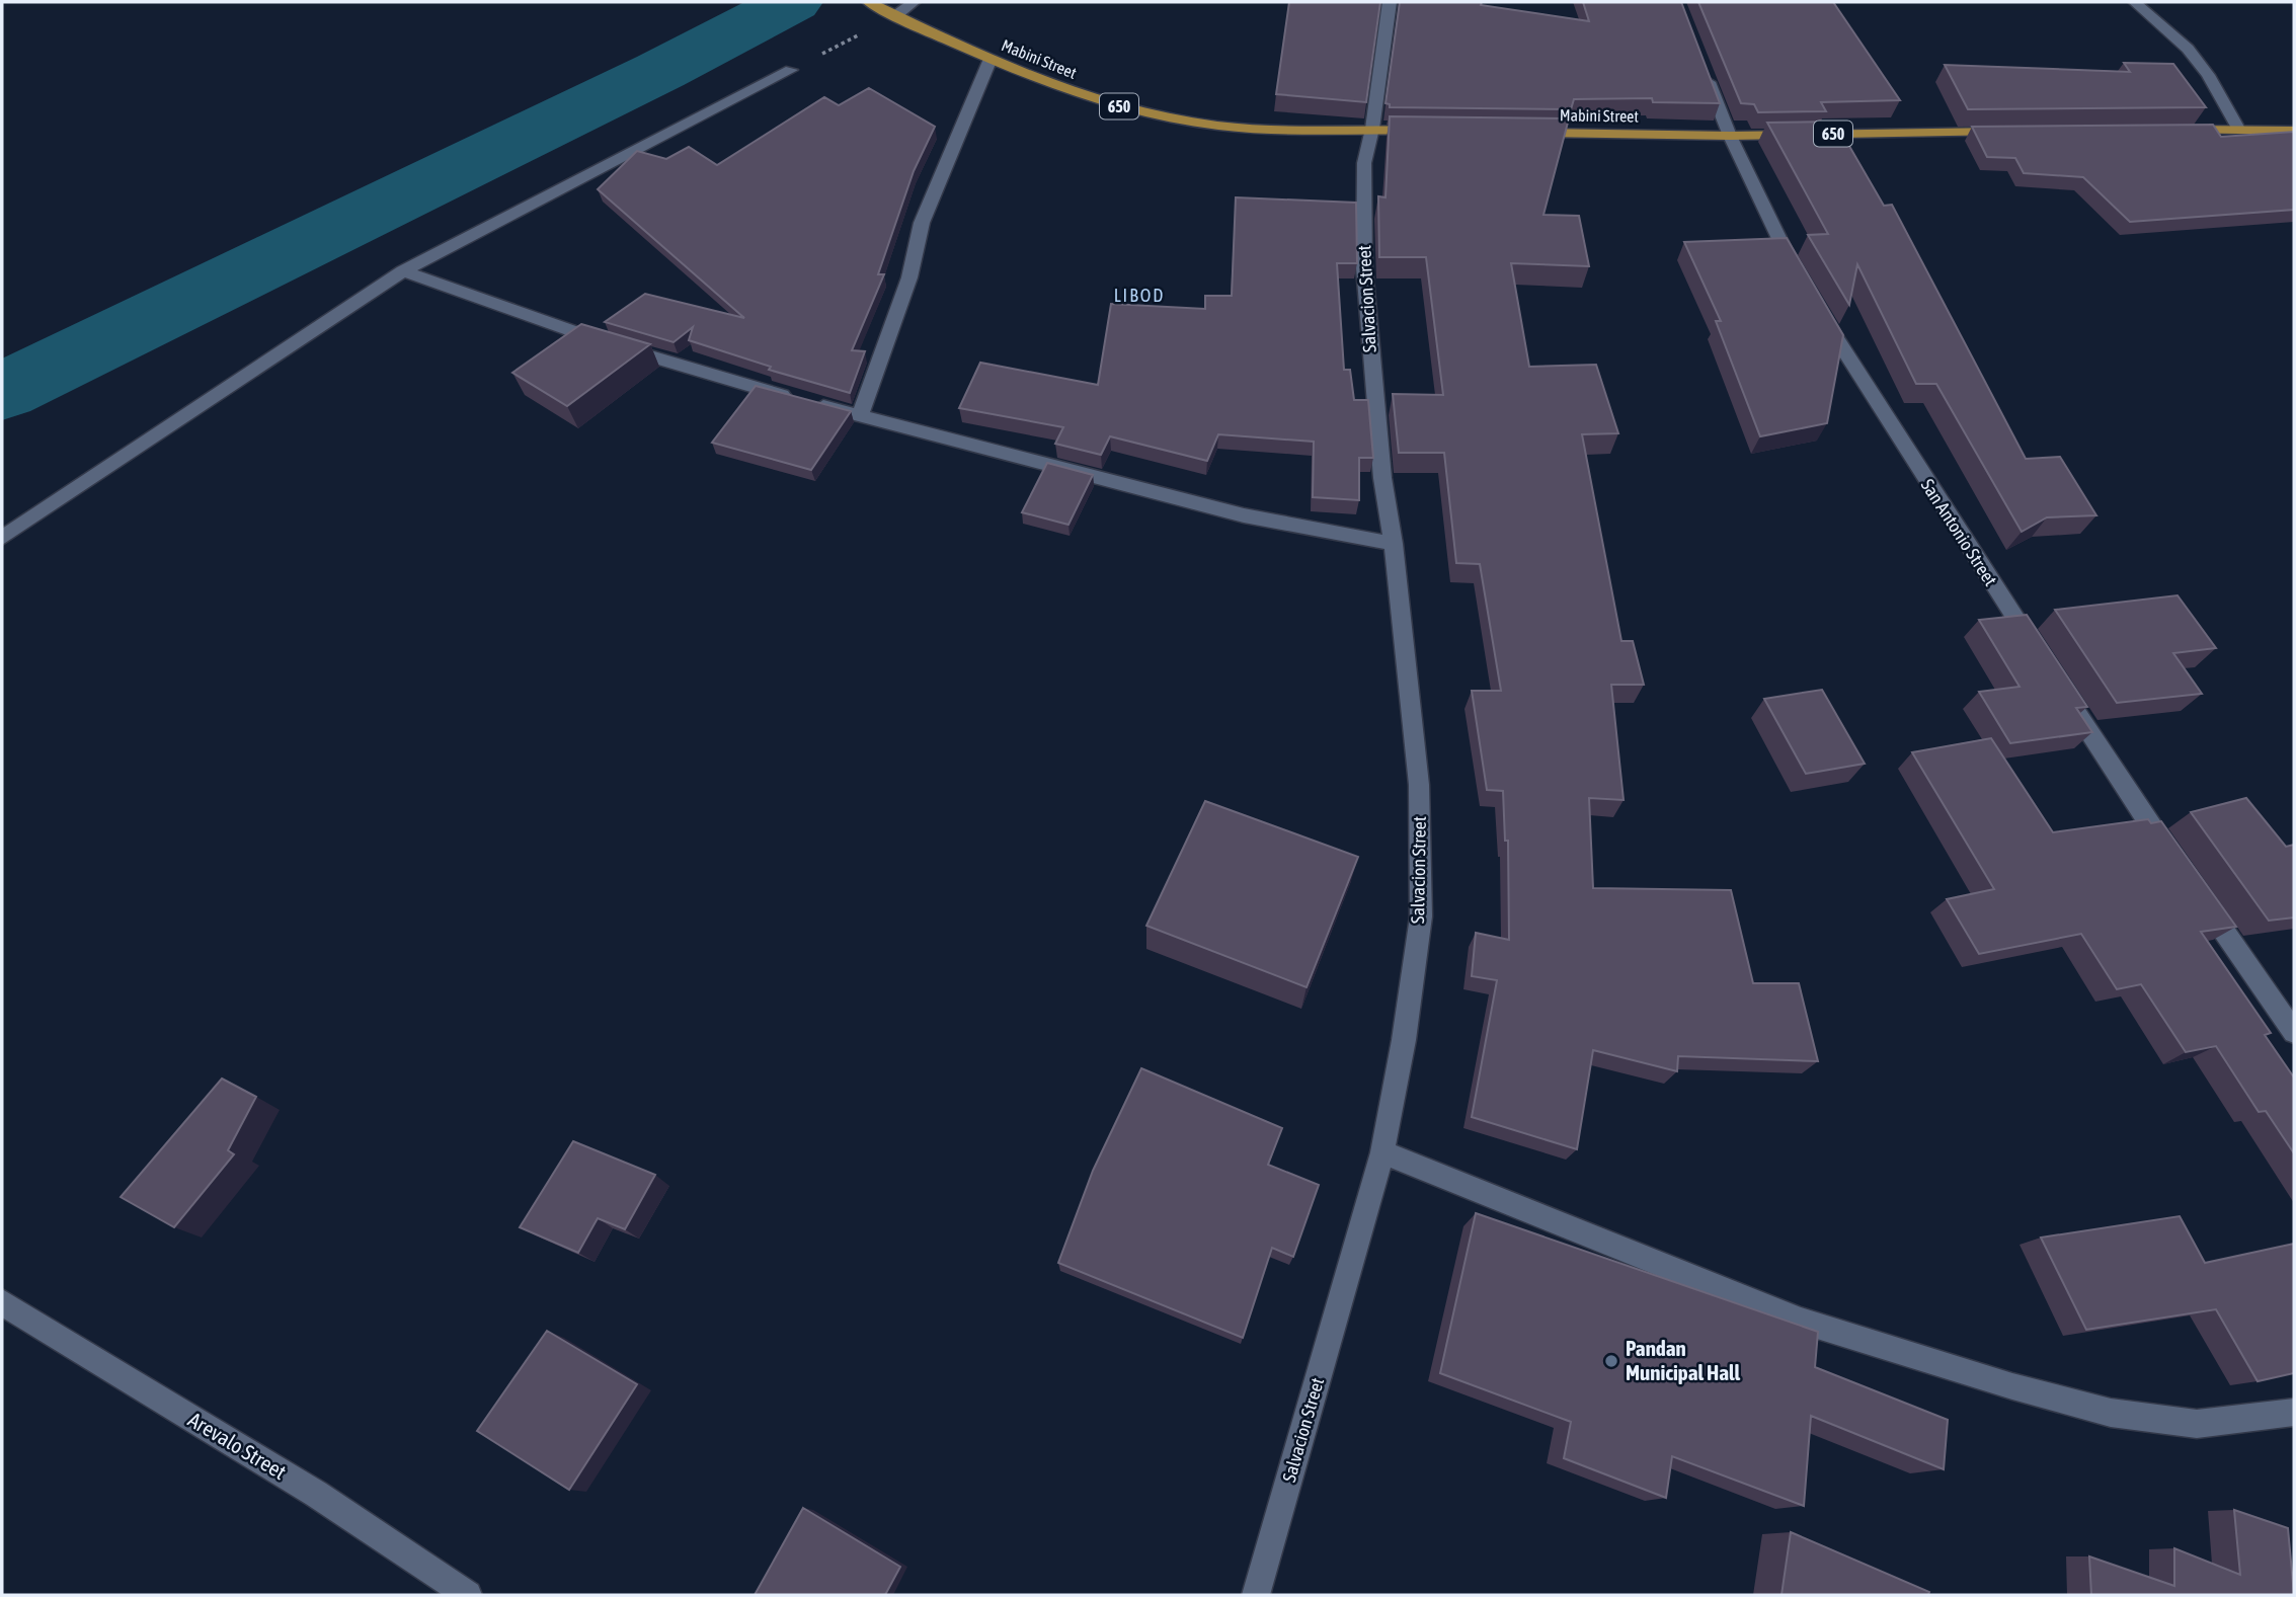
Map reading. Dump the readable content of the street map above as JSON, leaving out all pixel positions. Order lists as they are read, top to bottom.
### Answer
{
  "streets": {
    "main road": ["Mabini Street", "650"],
    "street": ["Salvacion Street", "San Antonio Street", "Arevalo Street"]
  },
  "crossings": [
    ["Mabini Street", "650"],
    ["Mabini Street", "Salvacion Street"]
  ],
  "districts": ["LIBOD"],
  "places": ["Pandan Municipal Hall"]
}
